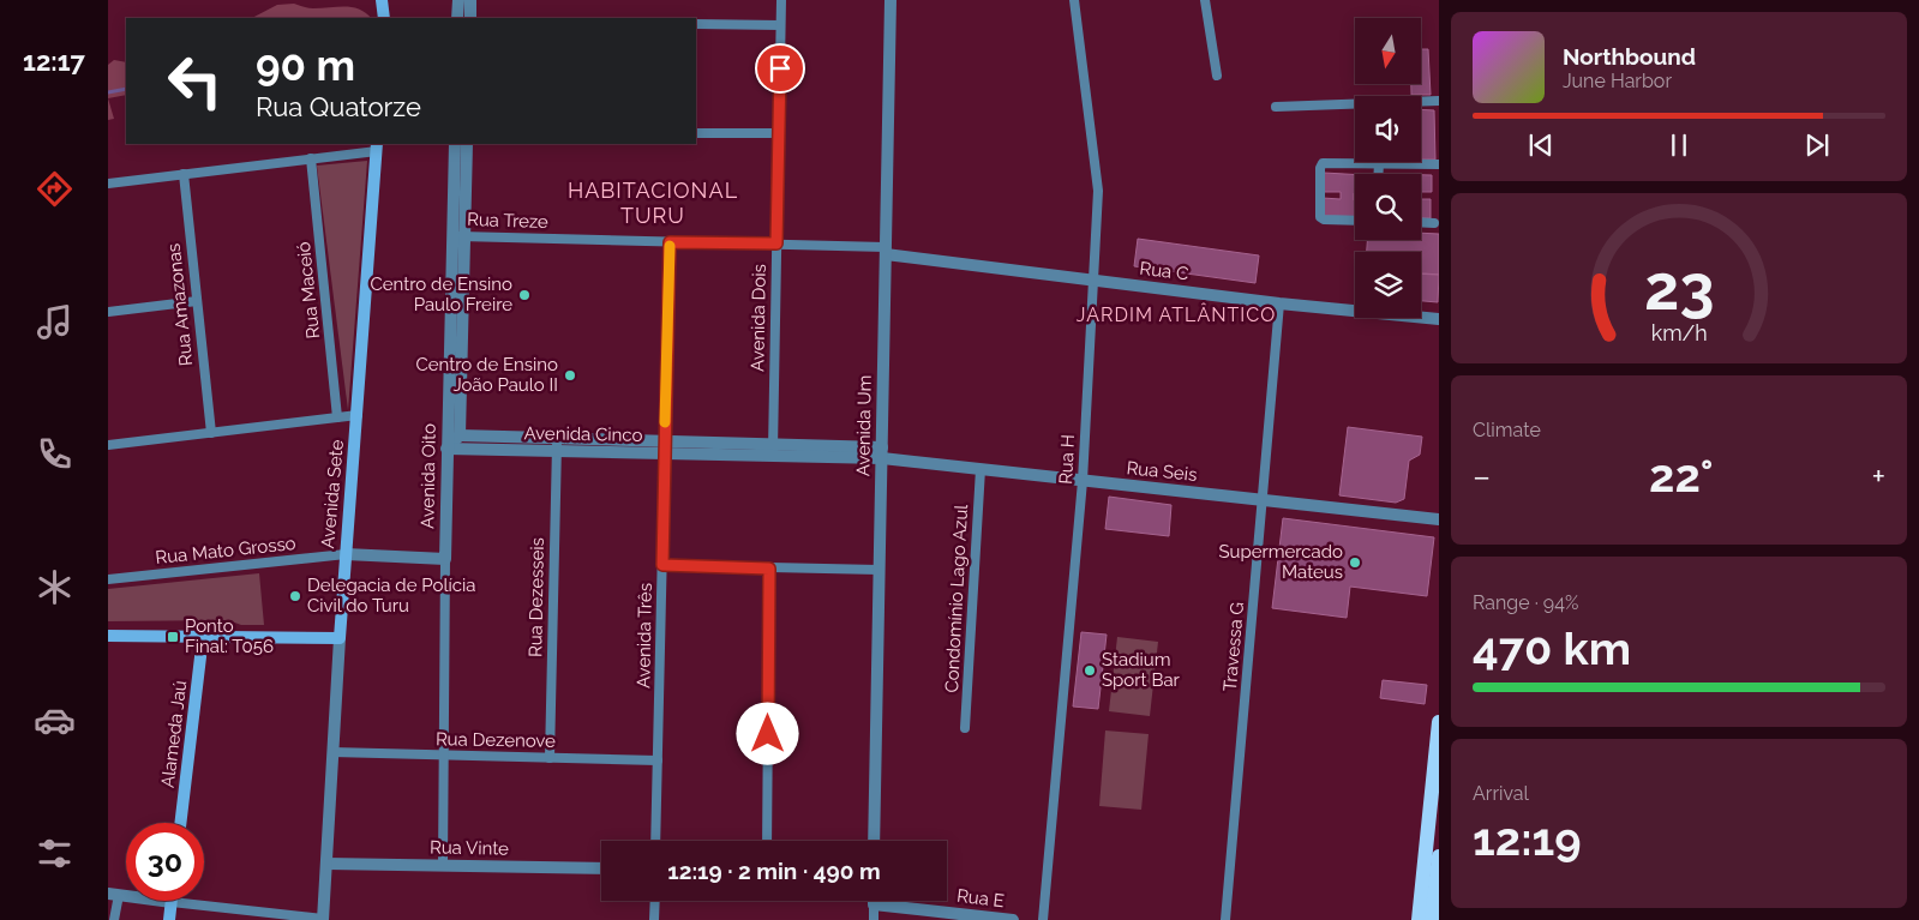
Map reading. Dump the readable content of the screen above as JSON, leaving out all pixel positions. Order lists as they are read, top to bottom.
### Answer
{
  "streets": {
    "main road": ["Avenida Sete", "Alameda Jaú"],
    "street": [
      "Rua Treze",
      "Rua C",
      "Rua Maceió",
      "Rua Amazonas",
      "Avenida Dois",
      "Avenida Um",
      "Avenida Cinco",
      "Rua H",
      "Rua Seis",
      "Avenida Oito",
      "Rua Mato Grosso",
      "Rua Dezesseis",
      "Condomínio Lago Azul",
      "Avenida Três",
      "Travessa G",
      "Rua Dezenove",
      "Rua Vinte",
      "Rua E"
    ]
  },
  "crossings": [
    ["Rua Treze", "Rua C"],
    ["Rua Treze", "Avenida Dois"],
    ["Rua Treze", "Avenida Um"],
    ["Rua Treze", "Avenida Oito"],
    ["Rua Treze", "Avenida Três"],
    ["Rua C", "Avenida Um"],
    ["Rua C", "Rua H"],
    ["Rua C", "Travessa G"],
    ["Avenida Dois", "Avenida Cinco"],
    ["Avenida Um", "Avenida Cinco"],
    ["Avenida Um", "Rua Seis"],
    ["Avenida Cinco", "Rua Seis"],
    ["Avenida Cinco", "Avenida Oito"],
    ["Avenida Cinco", "Rua Dezesseis"],
    ["Avenida Cinco", "Avenida Três"],
    ["Rua H", "Rua Seis"],
    ["Rua Seis", "Condomínio Lago Azul"],
    ["Rua Seis", "Travessa G"],
    ["Avenida Sete", "Rua Mato Grosso"],
    ["Avenida Sete", "Rua Dezenove"],
    ["Avenida Sete", "Rua Vinte"],
    ["Rua Dezesseis", "Rua Dezenove"],
    ["Avenida Três", "Rua Dezenove"]
  ],
  "districts": ["HABITACIONAL TURU", "JARDIM ATLÂNTICO"],
  "places": {
    "other": [
      "Centro de Ensino Paulo Freire",
      "Centro de Ensino João Paulo II",
      "Supermercado Mateus",
      "Delegacia de Polícia Civil do Turu",
      "Stadium Sport Bar"
    ],
    "transit": ["Ponto Final: T056"]
  },
  "north": "bottom",
  "page": {
    "tabs": "12:17",
    "turn": ["90 m", "Rua Quatorze"],
    "song": ["Northbound", "June Harbor"],
    "tile": [
      "Climate",
      ["Range · 94%", "470 km"],
      ["Arrival", "12:19"]
    ],
    "heat": ["−", "22°", "+"],
    "limit": "30",
    "trip": "12:19 · 2 min · 490 m",
    "gauge": ["23", "km/h"]
  }
}
